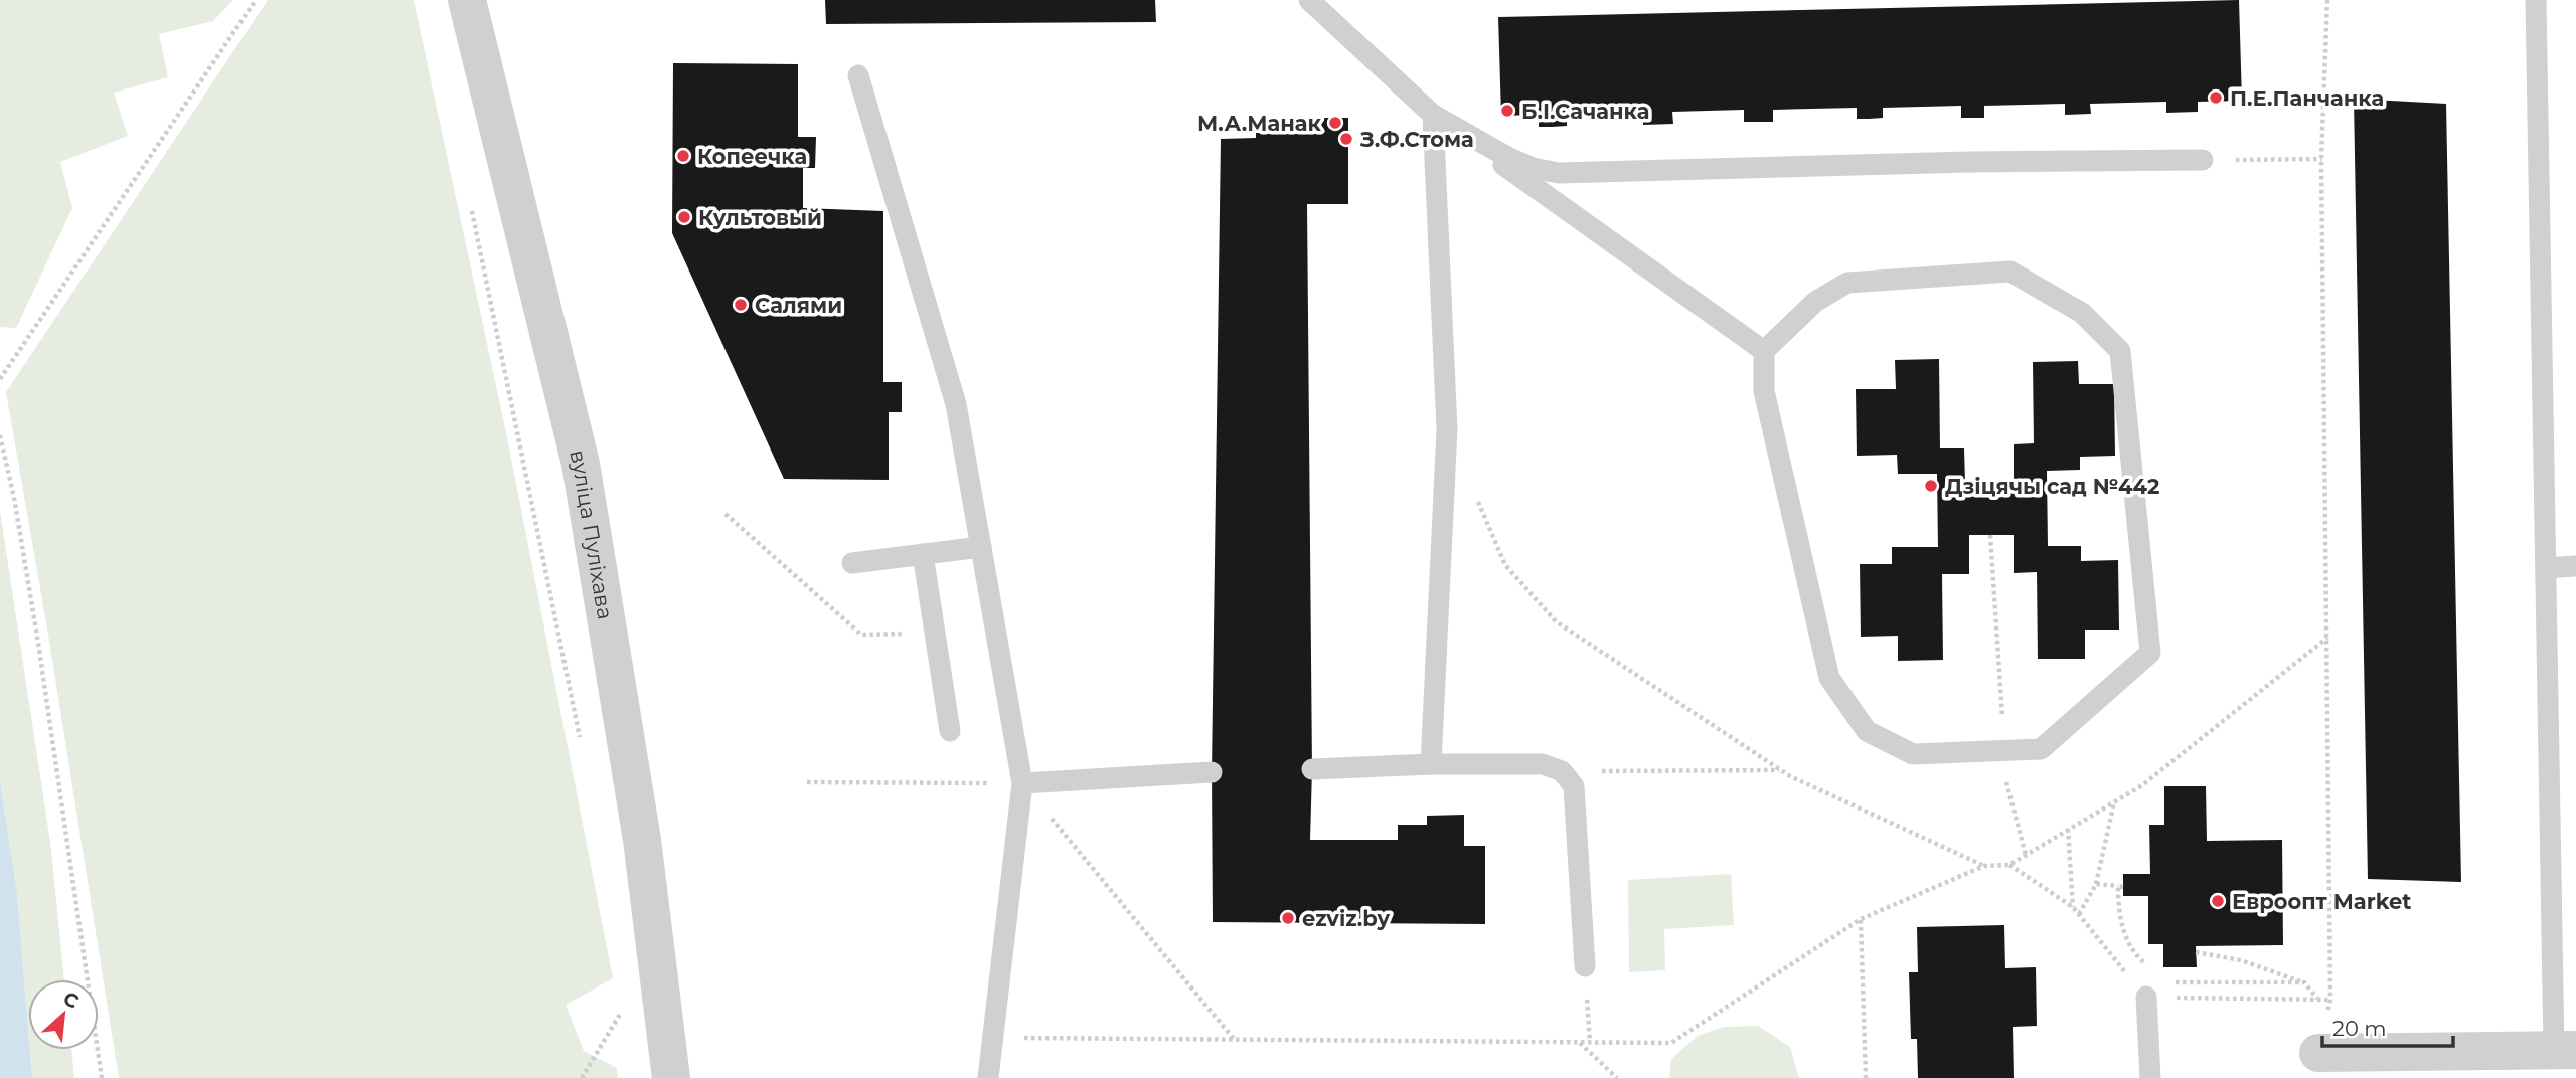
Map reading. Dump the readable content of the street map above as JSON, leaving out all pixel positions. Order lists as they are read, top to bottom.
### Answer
{
  "streets": {
    "street": ["вуліца Пуліхава"]
  },
  "places": [
    "П.Е.Панчанка",
    "Б.І.Сачанка",
    "М.А.Манак",
    "З.Ф.Стома",
    "Копеечка",
    "Культовый",
    "Салями",
    "Дзіцячы сад №442",
    "Евроопт Market",
    "ezviz.by"
  ],
  "scale_bar": "20 m",
  "north": "top right"
}
